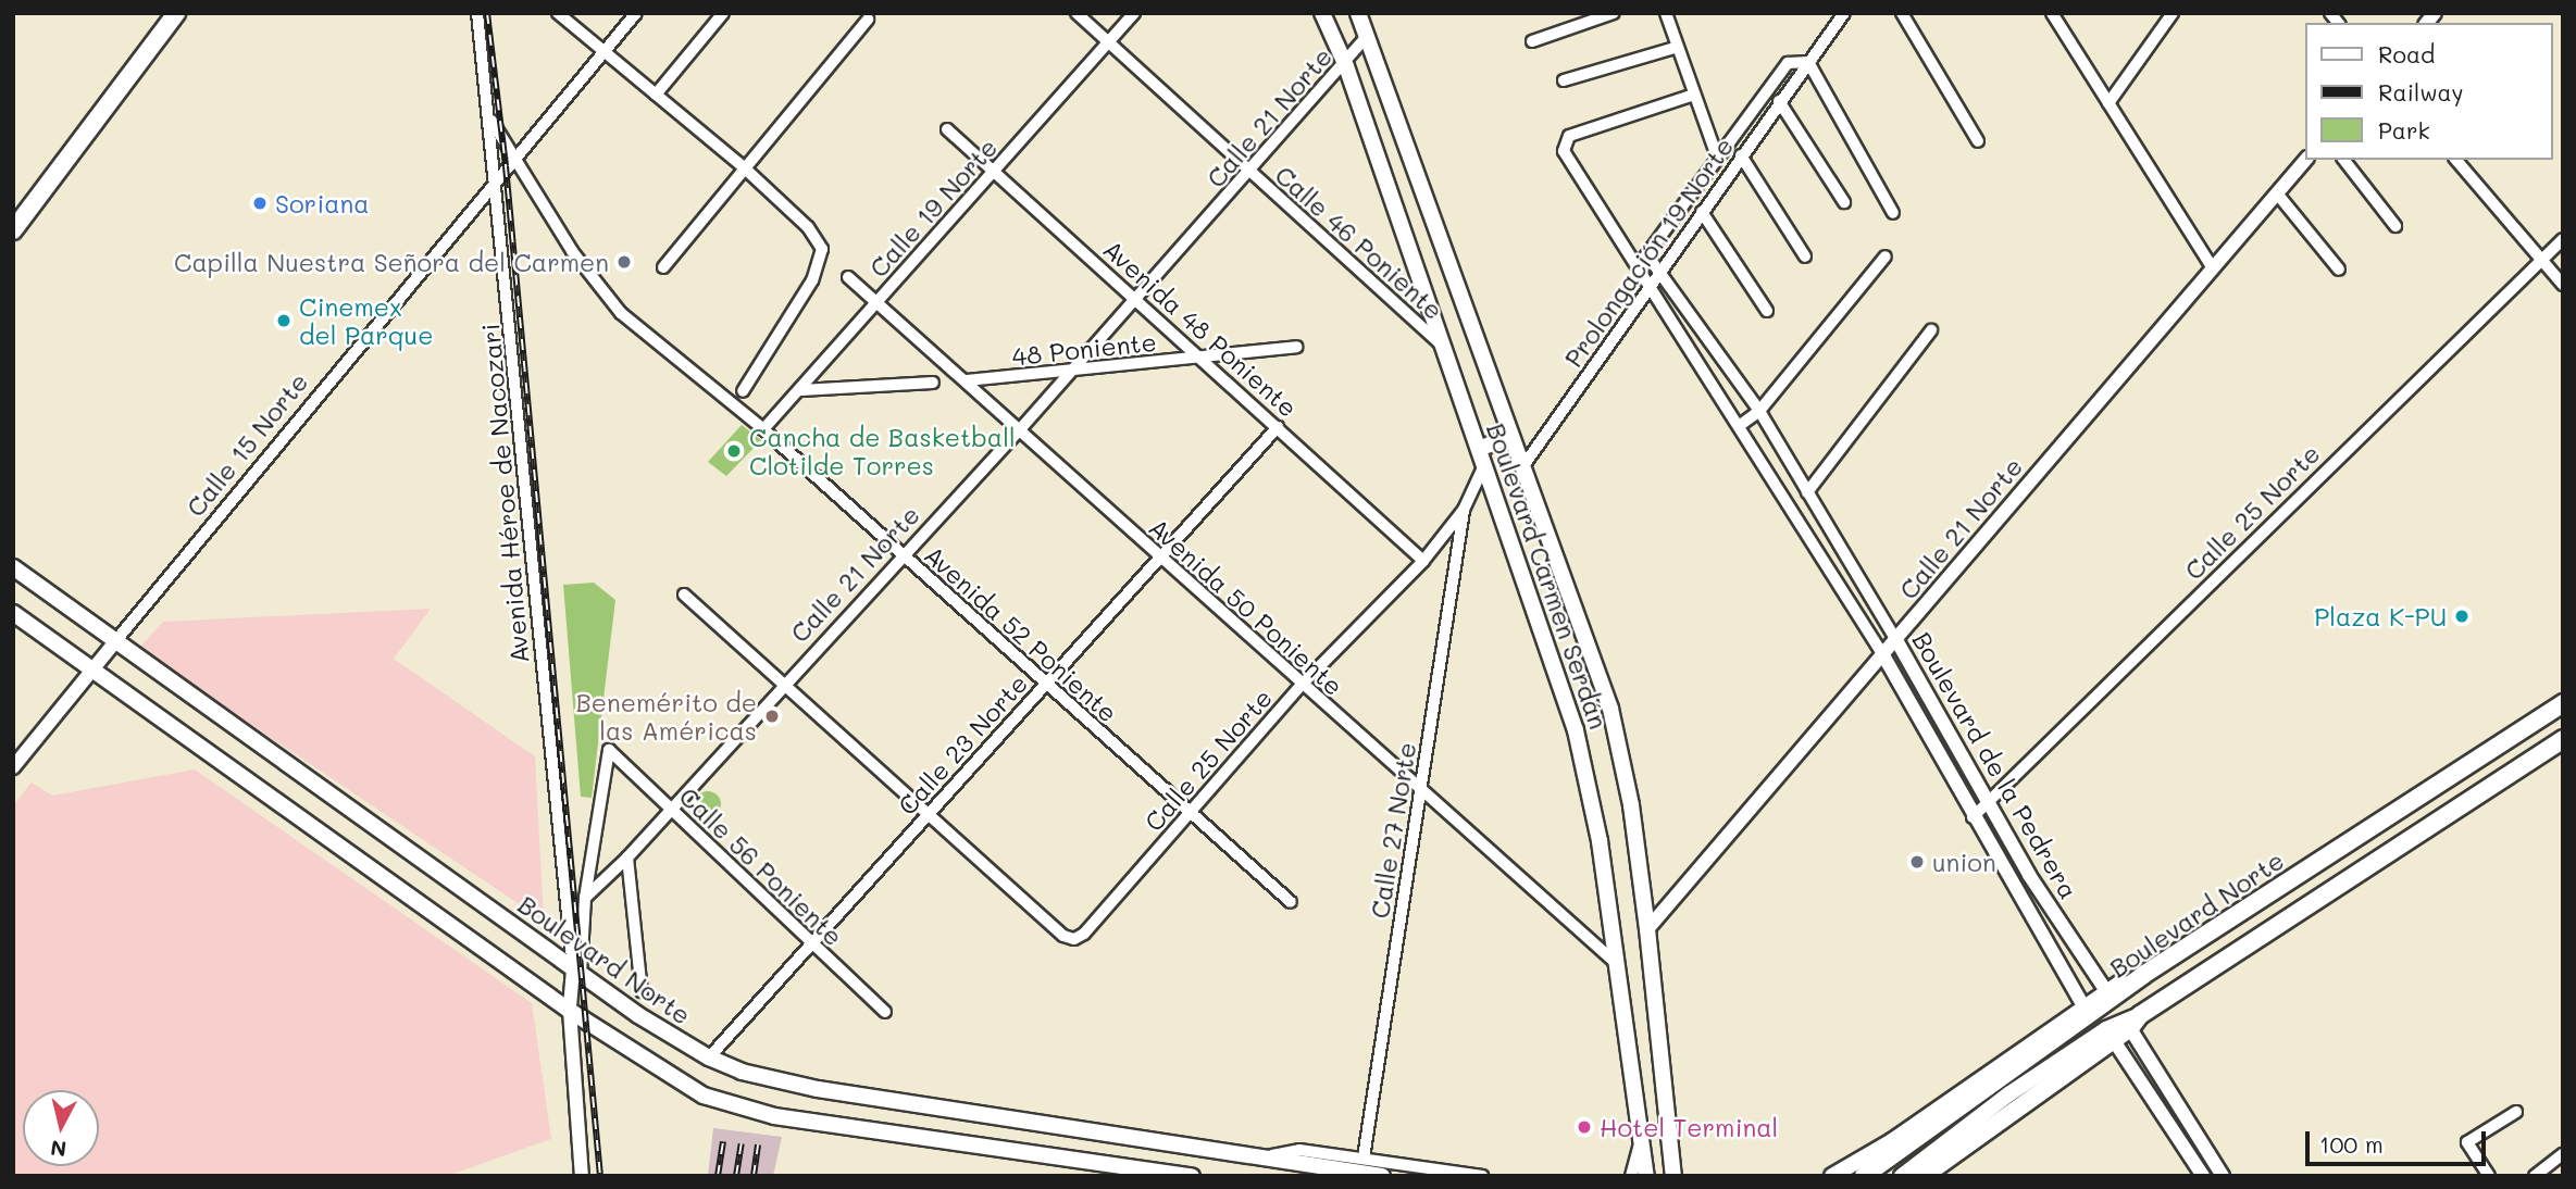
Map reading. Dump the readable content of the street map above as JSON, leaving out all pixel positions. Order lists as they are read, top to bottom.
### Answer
{
  "streets": {
    "main road": ["Boulevard Carmen Serdán", "Boulevard Norte"],
    "street": [
      "Calle 21 Norte",
      "Calle 19 Norte",
      "Calle 46 Poniente",
      "Prolongación 19 Norte",
      "Avenida 48 Poniente",
      "48 Poniente",
      "Calle 15 Norte",
      "Avenida Héroe de Nacozari",
      "Calle 25 Norte",
      "Avenida 50 Poniente",
      "Avenida 52 Poniente",
      "Calle 23 Norte",
      "Boulevard de la Pedrera",
      "Calle 27 Norte",
      "Calle 56 Poniente"
    ]
  },
  "crossings": [
    ["Calle 21 Norte", "Calle 46 Poniente"],
    ["Calle 21 Norte", "Avenida 48 Poniente"],
    ["Calle 21 Norte", "48 Poniente"],
    ["Calle 21 Norte", "Boulevard Carmen Serdán"],
    ["Calle 21 Norte", "Avenida 50 Poniente"],
    ["Calle 21 Norte", "Avenida 52 Poniente"],
    ["Calle 21 Norte", "Boulevard de la Pedrera"],
    ["Calle 21 Norte", "Calle 56 Poniente"],
    ["Calle 19 Norte", "Calle 46 Poniente"],
    ["Calle 19 Norte", "Avenida 48 Poniente"],
    ["Calle 19 Norte", "Avenida 50 Poniente"],
    ["Calle 19 Norte", "Avenida 52 Poniente"],
    ["Calle 46 Poniente", "Boulevard Carmen Serdán"],
    ["Prolongación 19 Norte", "Boulevard Carmen Serdán"],
    ["Prolongación 19 Norte", "Boulevard de la Pedrera"],
    ["Avenida 48 Poniente", "48 Poniente"],
    ["Avenida 48 Poniente", "Calle 25 Norte"],
    ["Avenida 48 Poniente", "Calle 23 Norte"],
    ["48 Poniente", "Avenida 50 Poniente"],
    ["Calle 15 Norte", "Avenida Héroe de Nacozari"],
    ["Calle 15 Norte", "Avenida 52 Poniente"],
    ["Calle 15 Norte", "Boulevard Norte"],
    ["Avenida Héroe de Nacozari", "Avenida 52 Poniente"],
    ["Avenida Héroe de Nacozari", "Boulevard Norte"],
    ["Calle 25 Norte", "Boulevard Carmen Serdán"],
    ["Calle 25 Norte", "Avenida 50 Poniente"],
    ["Calle 25 Norte", "Avenida 52 Poniente"],
    ["Calle 25 Norte", "Calle 23 Norte"],
    ["Calle 25 Norte", "Boulevard de la Pedrera"],
    ["Calle 25 Norte", "Calle 27 Norte"],
    ["Boulevard Carmen Serdán", "Avenida 50 Poniente"],
    ["Avenida 50 Poniente", "Calle 23 Norte"],
    ["Avenida 50 Poniente", "Calle 27 Norte"],
    ["Avenida 52 Poniente", "Calle 23 Norte"],
    ["Calle 23 Norte", "Calle 56 Poniente"],
    ["Calle 23 Norte", "Boulevard Norte"],
    ["Calle 27 Norte", "Boulevard Norte"]
  ],
  "places": [
    "Soriana",
    "Capilla Nuestra Señora del Carmen",
    "Cinemex del Parque",
    "Cancha de Basketball Clotilde Torres",
    "Plaza K-PU",
    "Benemérito de las Américas",
    "union",
    "Hotel Terminal"
  ],
  "legend": ["Road", "Railway", "Park"],
  "scale_bar": "100 m",
  "north": "bottom"
}
